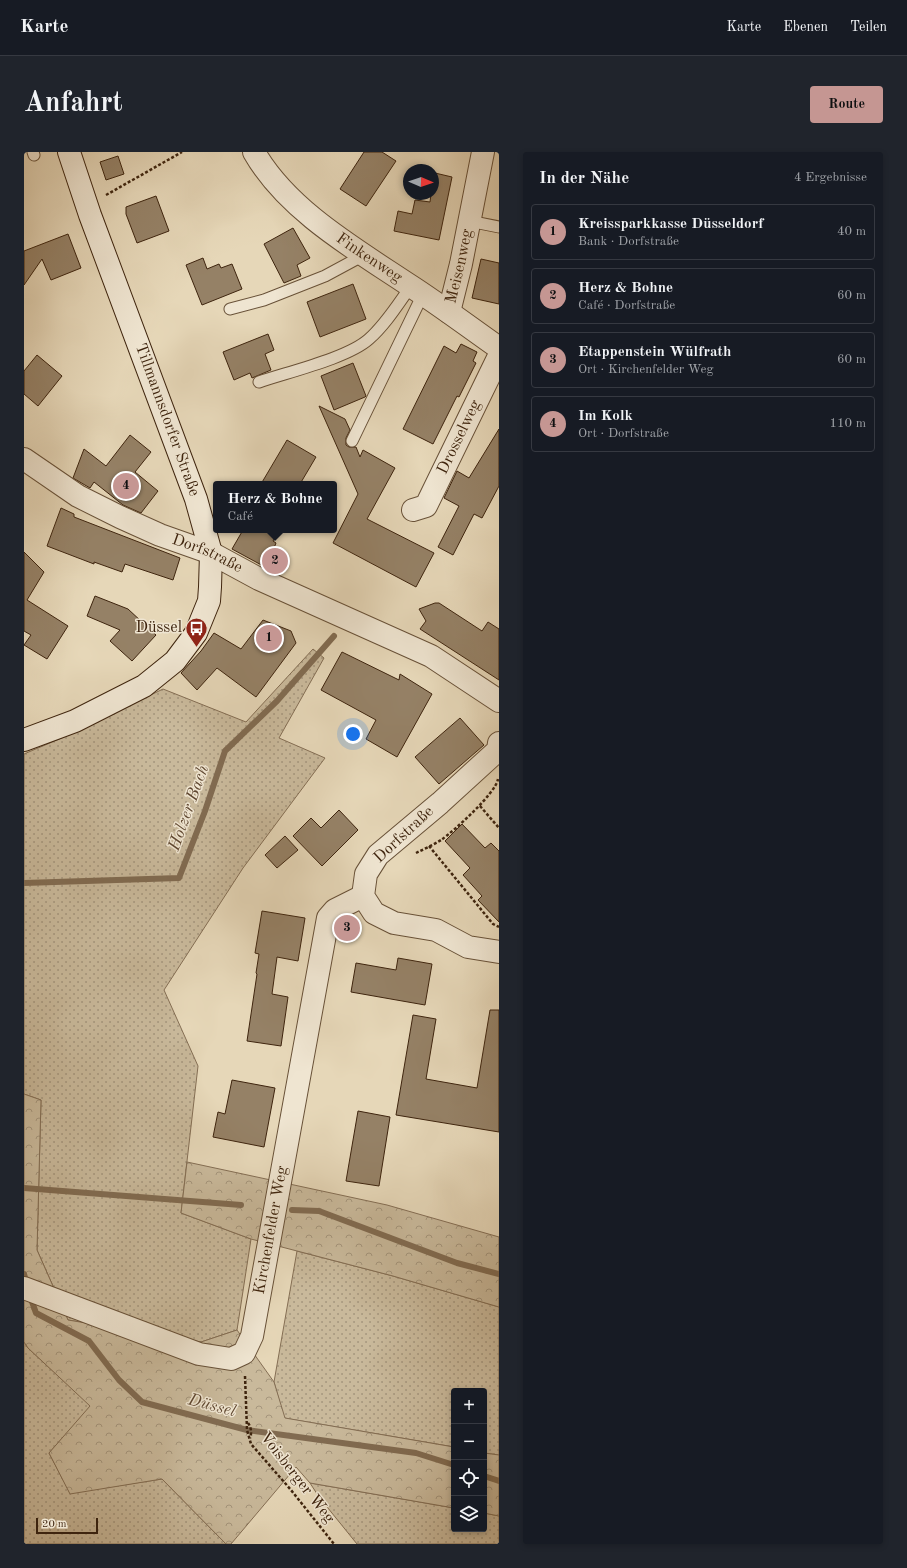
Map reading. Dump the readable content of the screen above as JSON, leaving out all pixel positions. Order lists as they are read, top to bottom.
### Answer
{
  "streets": {
    "street": [
      "Finkenweg",
      "Meisenweg",
      "Tillmannsdorfer Straße",
      "Drosselweg",
      "Dorfstraße",
      "Kirchenfelder Weg"
    ],
    "path": ["Voisberger Weg"]
  },
  "crossings": [
    ["Finkenweg", "Meisenweg"],
    ["Tillmannsdorfer Straße", "Dorfstraße"],
    ["Dorfstraße", "Kirchenfelder Weg"],
    ["Kirchenfelder Weg", "Voisberger Weg"]
  ],
  "water": ["Holzer Bach", "Düssel"],
  "places": {
    "bus stop": ["Düssel"]
  },
  "scale_bar": "20 m",
  "north": "right",
  "page": {
    "header": "Karte",
    "nav": ["Karte", "Ebenen", "Teilen"],
    "buttons": "Route",
    "title": "Anfahrt",
    "heading": ["In der Nähe", "4 Ergebnisse"],
    "list": [
      {
        "mark": "1",
        "name": "Kreissparkkasse Düsseldorf",
        "note": "Bank · Dorfstraße",
        "value": "40 m"
      },
      {
        "mark": "2",
        "name": "Herz & Bohne",
        "note": "Café · Dorfstraße",
        "value": "60 m"
      },
      {
        "mark": "3",
        "name": "Etappenstein Wülfrath",
        "note": "Ort · Kirchenfelder Weg",
        "value": "60 m"
      },
      {
        "mark": "4",
        "name": "Im Kolk",
        "note": "Ort · Dorfstraße",
        "value": "110 m"
      }
    ],
    "pins": [
      "4",
      "2",
      "1",
      "3"
    ],
    "popup": ["Herz & Bohne", "Café"],
    "map_buttons": ["+", "−"],
    "scale": "20 m"
  }
}
